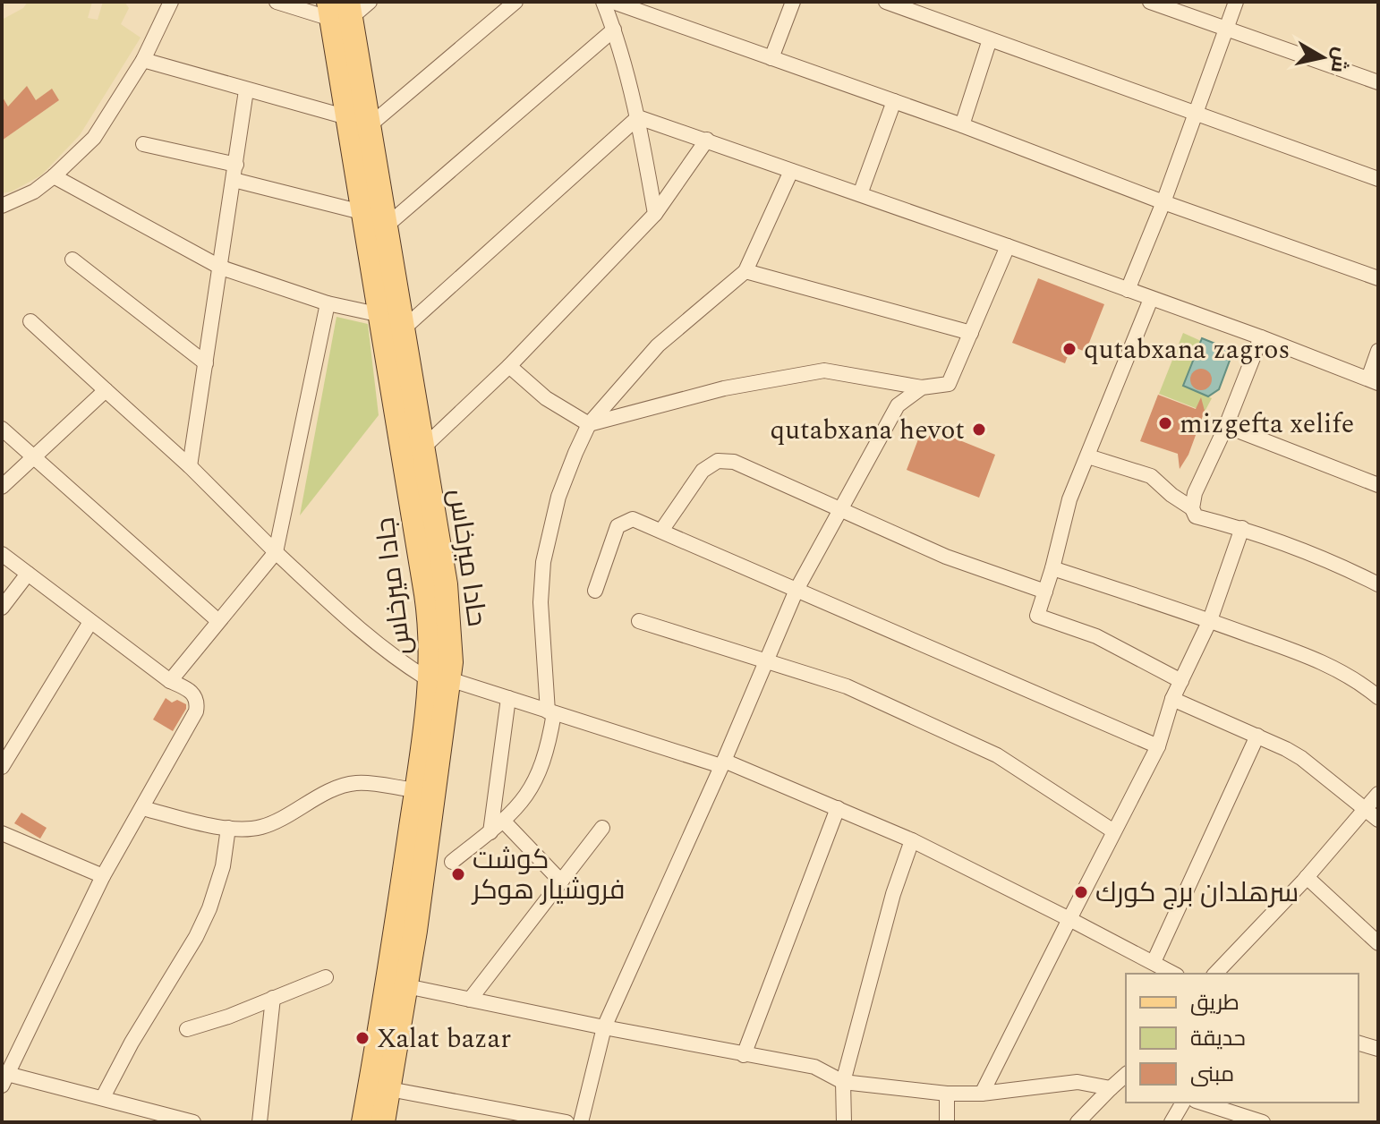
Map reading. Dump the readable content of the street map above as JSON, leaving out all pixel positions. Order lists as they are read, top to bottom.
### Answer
{
  "streets": {
    "main road": ["حادا ميرخاس", "جادا ميرخاس"]
  },
  "crossings": [
    ["حادا ميرخاس", "جادا ميرخاس"]
  ],
  "places": [
    "qutabxana zagros",
    "mizgefta xelife",
    "qutabxana hevot",
    "كوشت فروشيار هوكر",
    "سرهلدان برج كورك",
    "Xalat bazar"
  ],
  "legend": ["طريق", "حديقة", "مبنى"],
  "north": "right"
}
